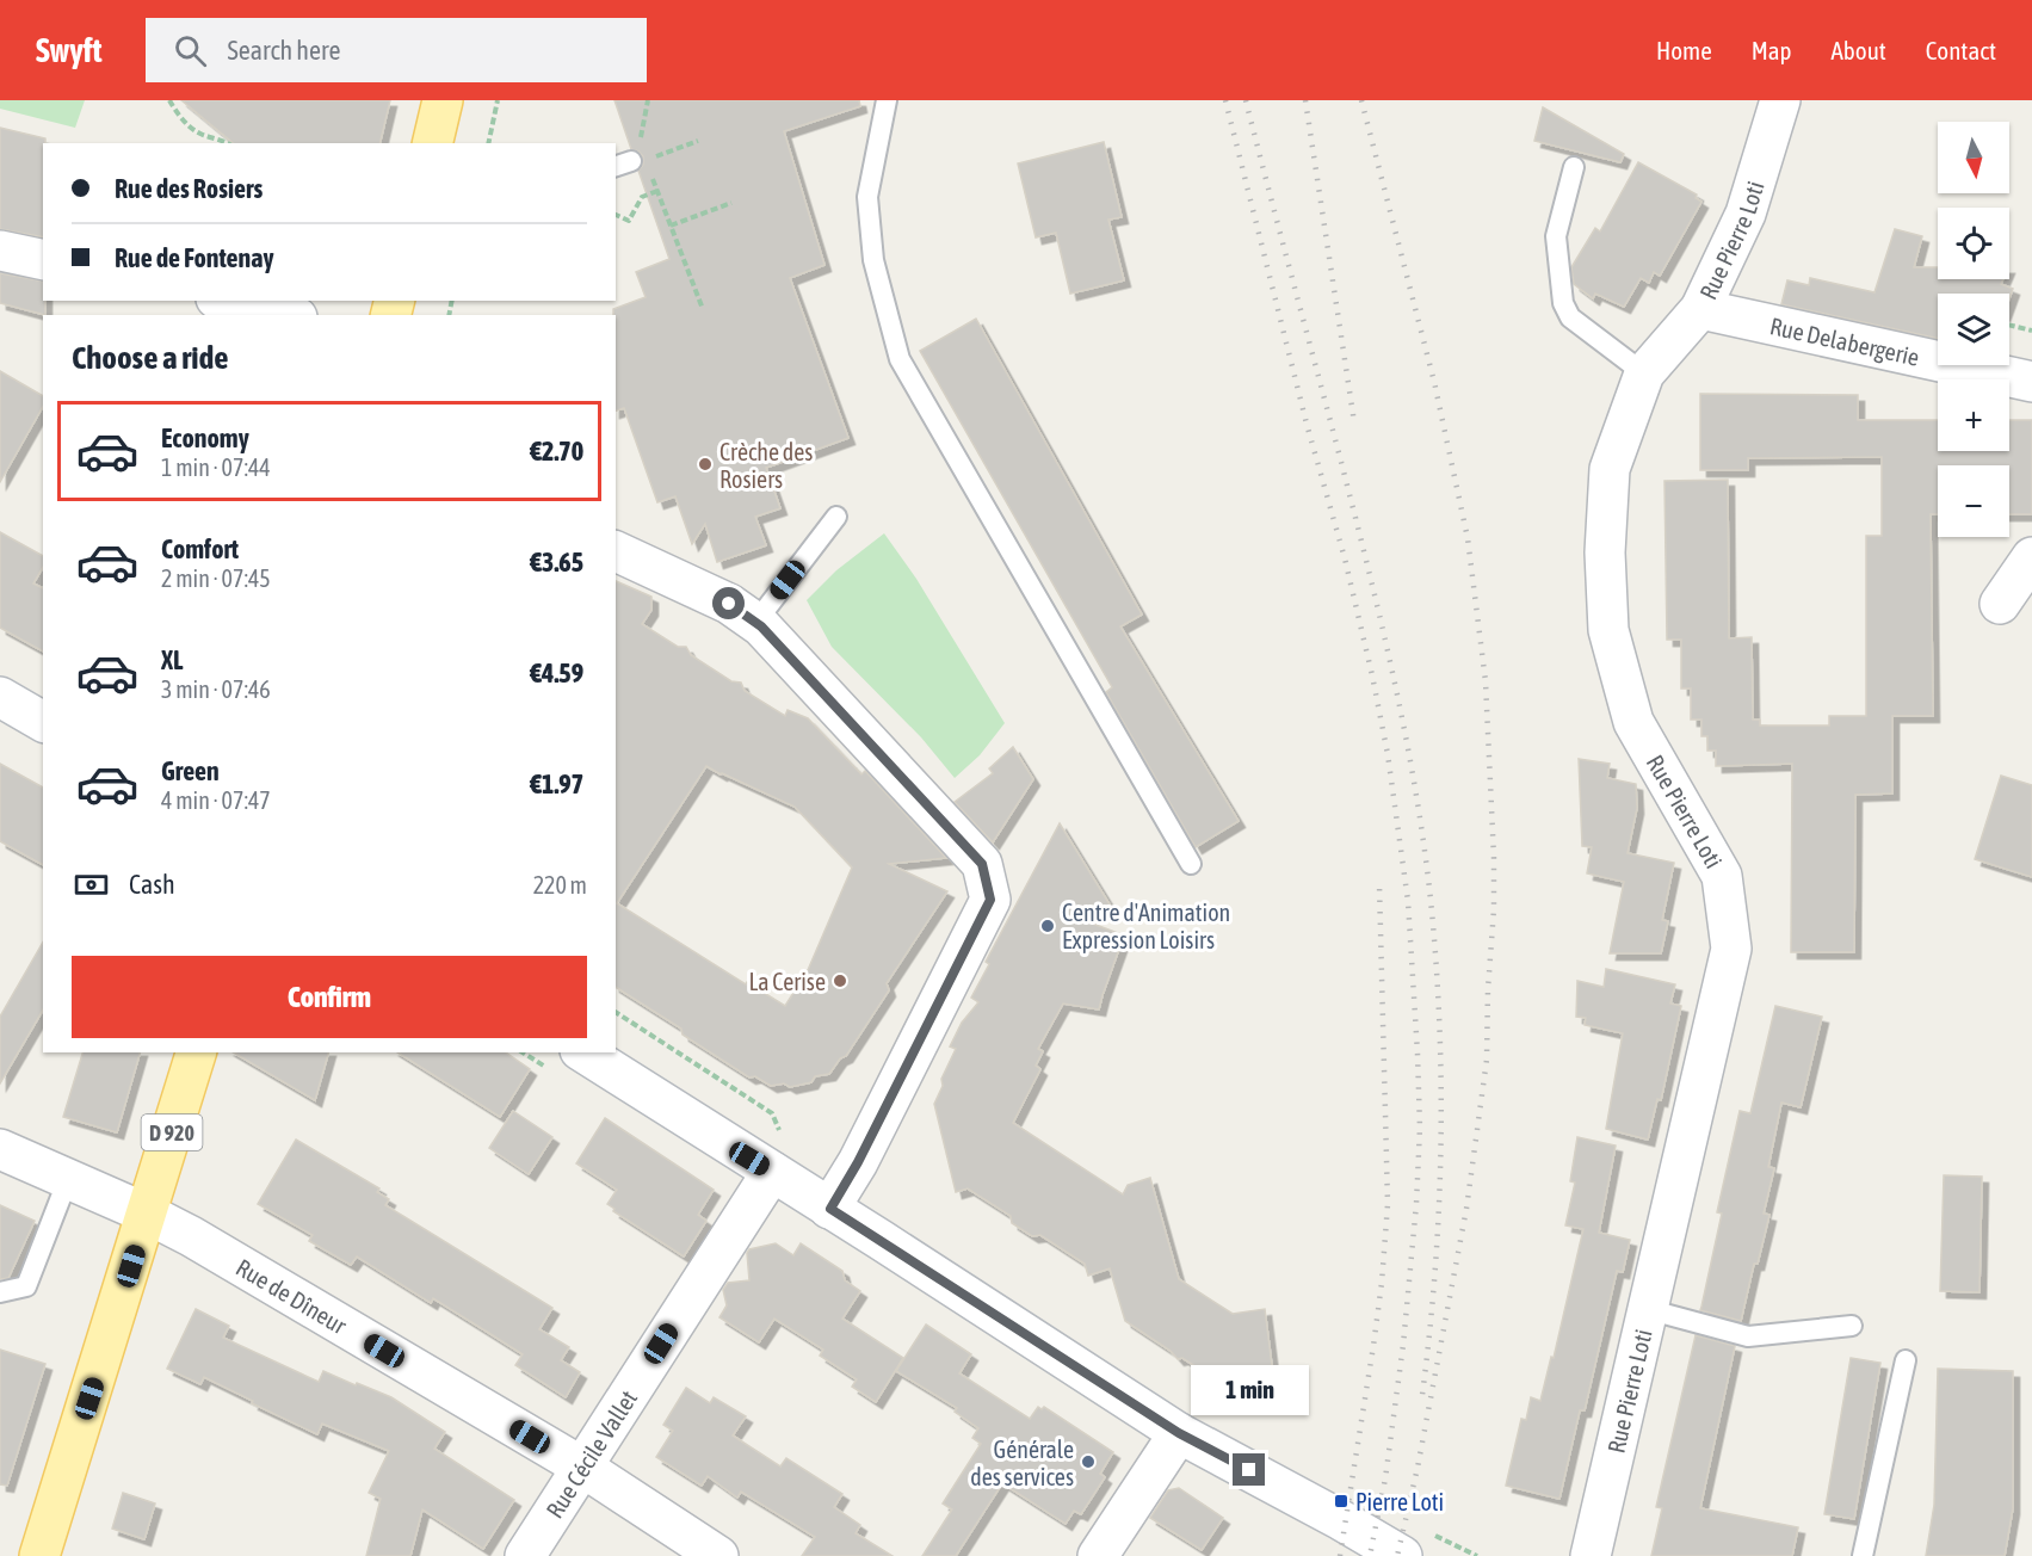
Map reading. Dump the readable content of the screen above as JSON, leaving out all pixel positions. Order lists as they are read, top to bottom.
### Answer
{
  "streets": {
    "main road": ["D 920"],
    "street": [
      "Rue Pierre Loti",
      "Rue Delabergerie",
      "Rue de Dîneur",
      "Rue Cécile Vallet"
    ]
  },
  "crossings": [
    ["Rue Pierre Loti", "Rue Delabergerie"],
    ["D 920", "Rue de Dîneur"],
    ["Rue de Dîneur", "Rue Cécile Vallet"]
  ],
  "places": {
    "other": [
      "Crèche des Rosiers",
      "Centre d'Animation Expression Loisirs",
      "La Cerise",
      "Générale des services"
    ],
    "transit": ["Pierre Loti"]
  },
  "north": "bottom",
  "page": {
    "header": "Swyft",
    "search": "Search here",
    "nav": [
      "Home",
      "Map",
      "About",
      "Contact"
    ],
    "map_buttons": ["+", "−"],
    "banner": ["Rue des Rosiers", "Rue de Fontenay"],
    "heading": "Choose a ride",
    "list": [
      {
        "name": "Economy",
        "note": "1 min · 07:44",
        "value": "€2.70"
      },
      {
        "name": "Comfort",
        "note": "2 min · 07:45",
        "value": "€3.65"
      },
      {
        "name": "XL",
        "note": "3 min · 07:46",
        "value": "€4.59"
      },
      {
        "name": "Green",
        "note": "4 min · 07:47",
        "value": "€1.97"
      }
    ],
    "pay": ["Cash", "220 m"],
    "buttons": "Confirm",
    "bubble": "1 min"
  }
}
